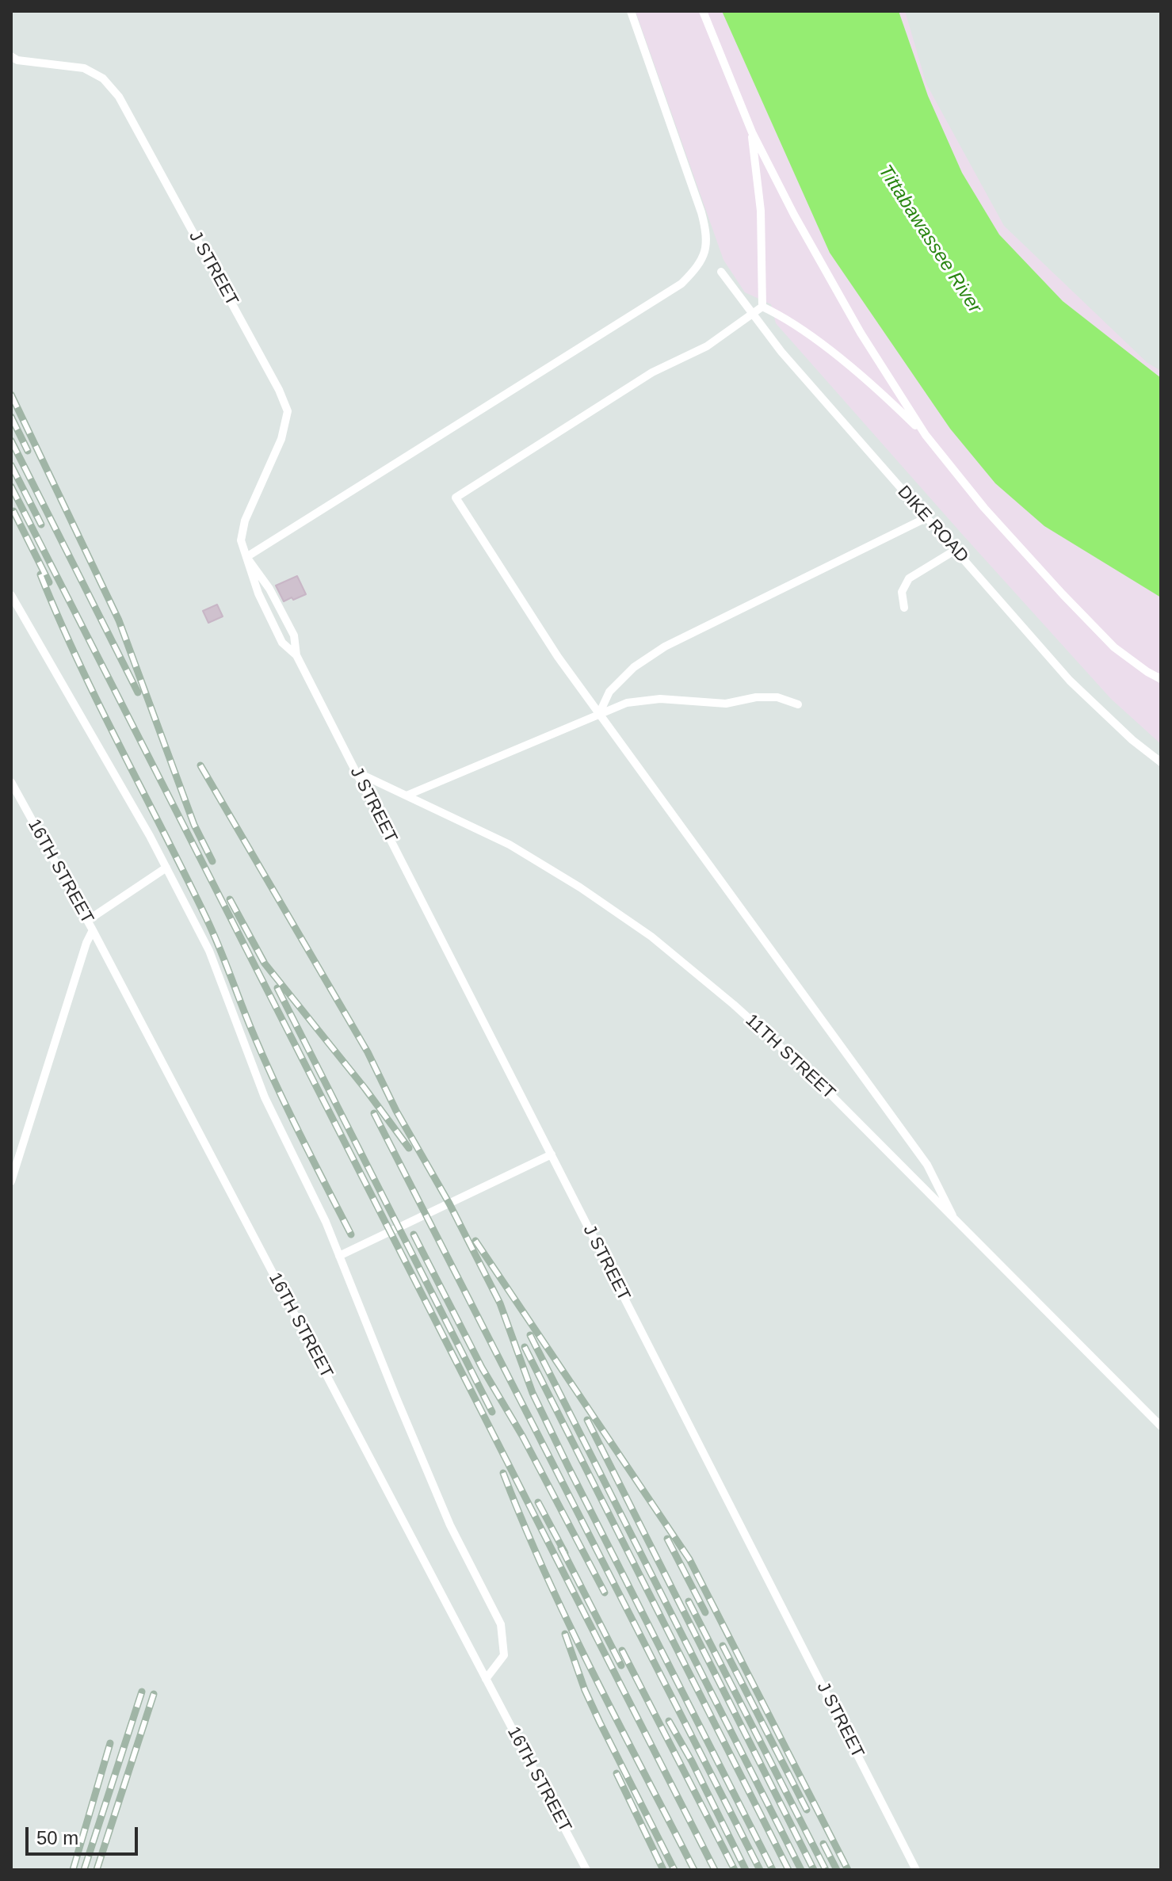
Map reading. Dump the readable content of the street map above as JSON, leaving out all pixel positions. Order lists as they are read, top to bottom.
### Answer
{
  "streets": {
    "lane": [
      "J STREET",
      "DIKE ROAD",
      "16TH STREET",
      "11TH STREET"
    ]
  },
  "crossings": [
    ["J STREET", "11TH STREET"]
  ],
  "water": ["Tittabawassee River"],
  "scale_bar": "50 m"
}
